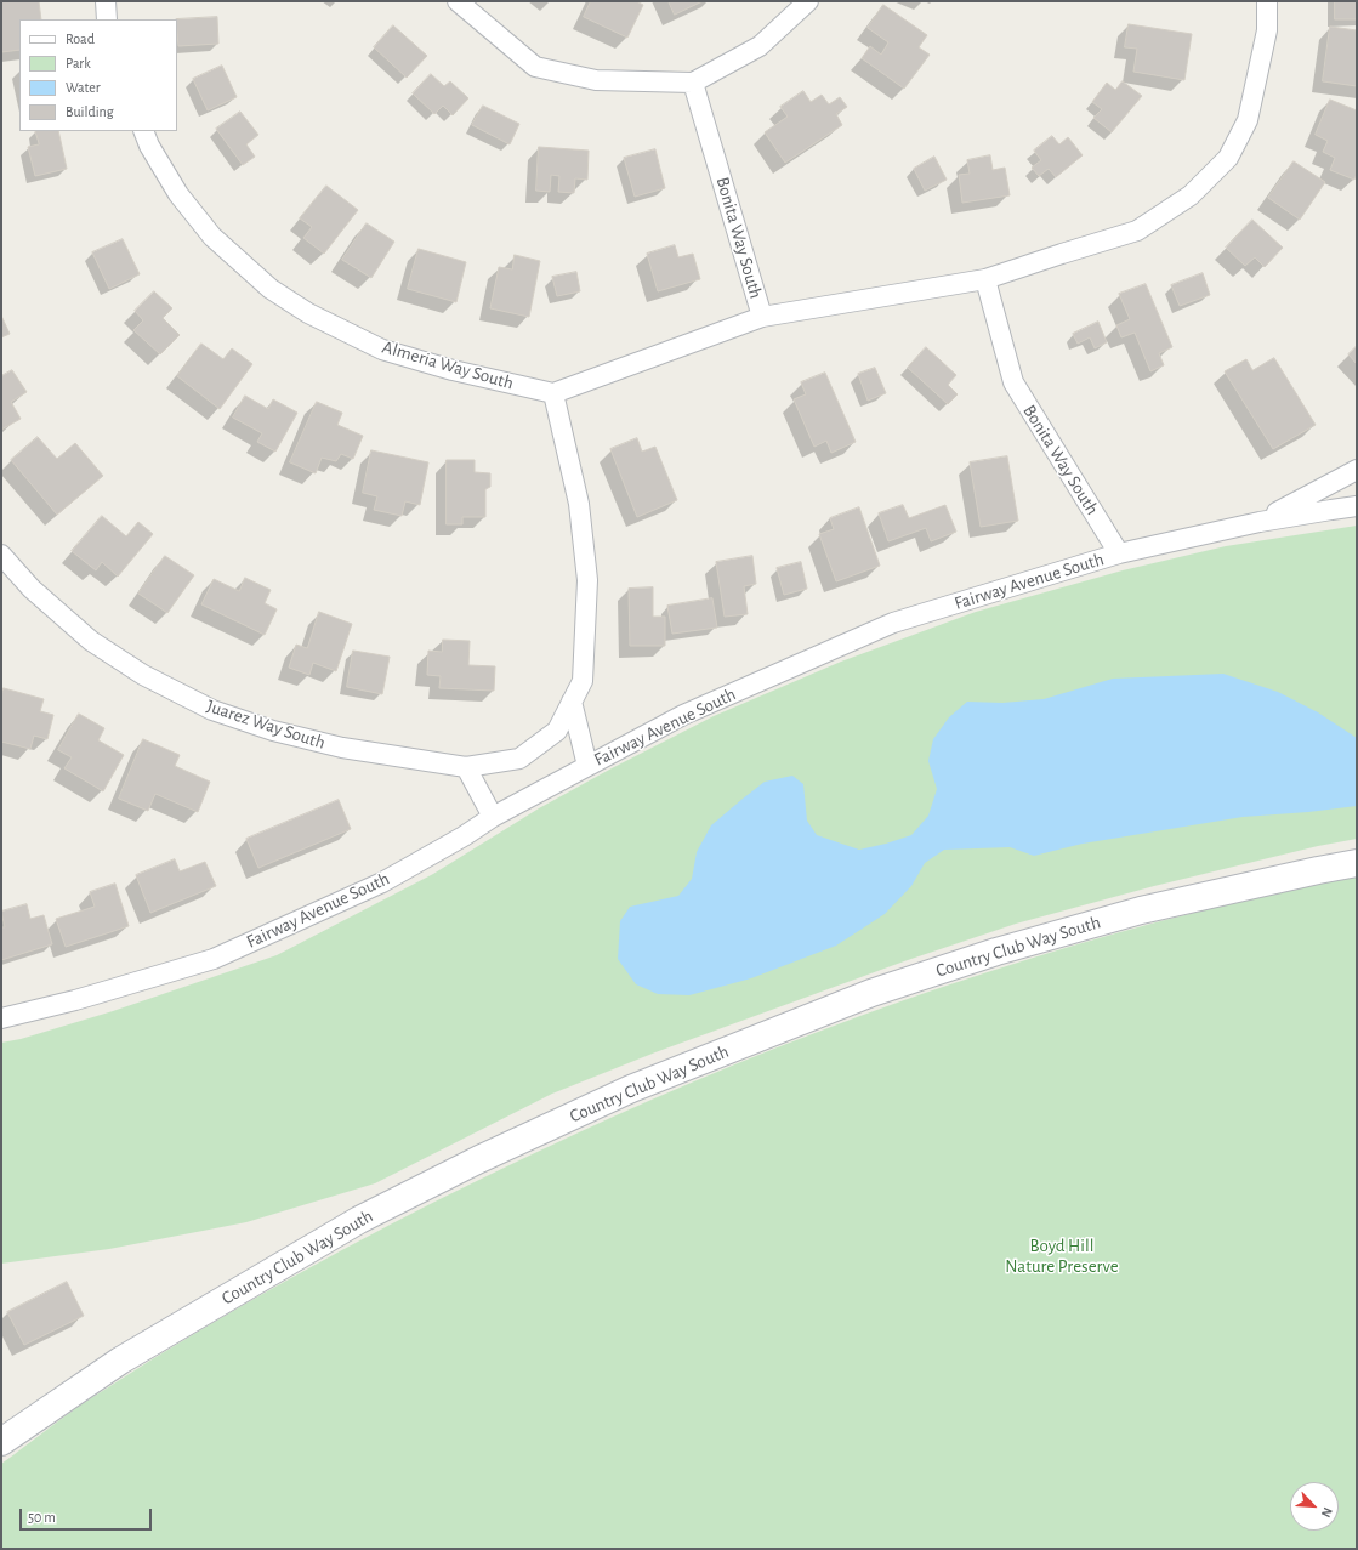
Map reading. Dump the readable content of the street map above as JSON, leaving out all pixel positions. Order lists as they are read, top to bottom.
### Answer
{
  "streets": {
    "street": [
      "Bonita Way South",
      "Almeria Way South",
      "Fairway Avenue South",
      "Juarez Way South",
      "Country Club Way South"
    ]
  },
  "crossings": [
    ["Bonita Way South", "Fairway Avenue South"]
  ],
  "parks": ["Boyd Hill Nature Preserve"],
  "legend": [
    "Road",
    "Park",
    "Water",
    "Building"
  ],
  "scale_bar": "50 m",
  "north": "bottom right"
}
